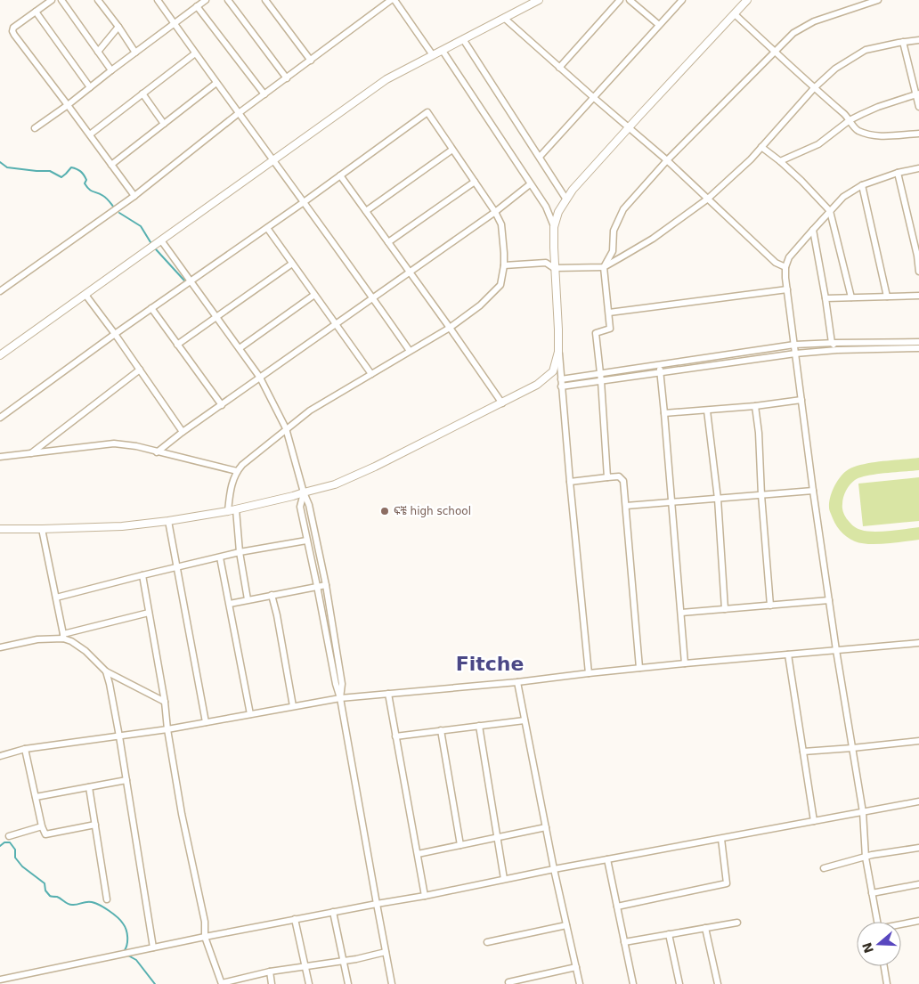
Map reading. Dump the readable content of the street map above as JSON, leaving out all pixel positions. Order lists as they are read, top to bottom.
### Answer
{
  "districts": ["Fitche"],
  "places": ["ፍቼ high school"],
  "north": "left"
}
